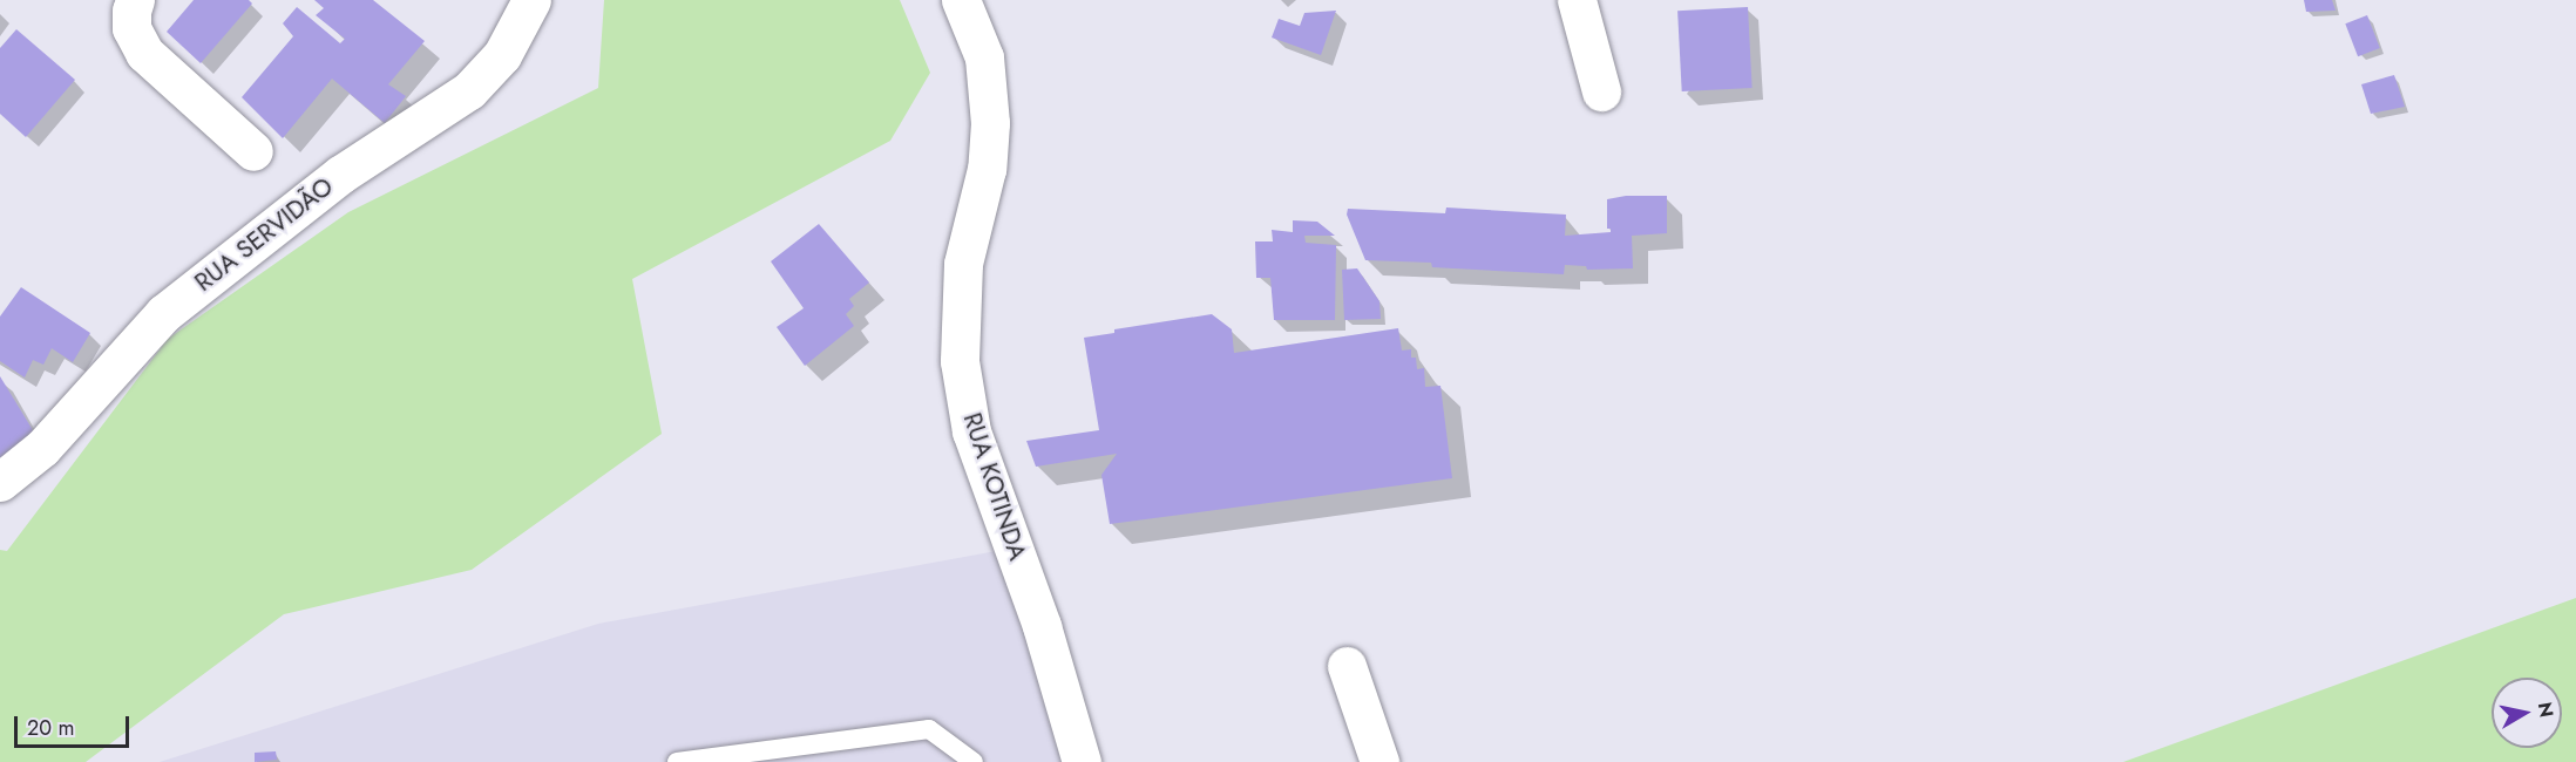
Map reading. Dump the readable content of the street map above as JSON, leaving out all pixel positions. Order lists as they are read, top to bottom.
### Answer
{
  "streets": {
    "street": ["RUA SERVIDÃO", "RUA KOTINDA"]
  },
  "scale_bar": "20 m",
  "north": "right"
}
